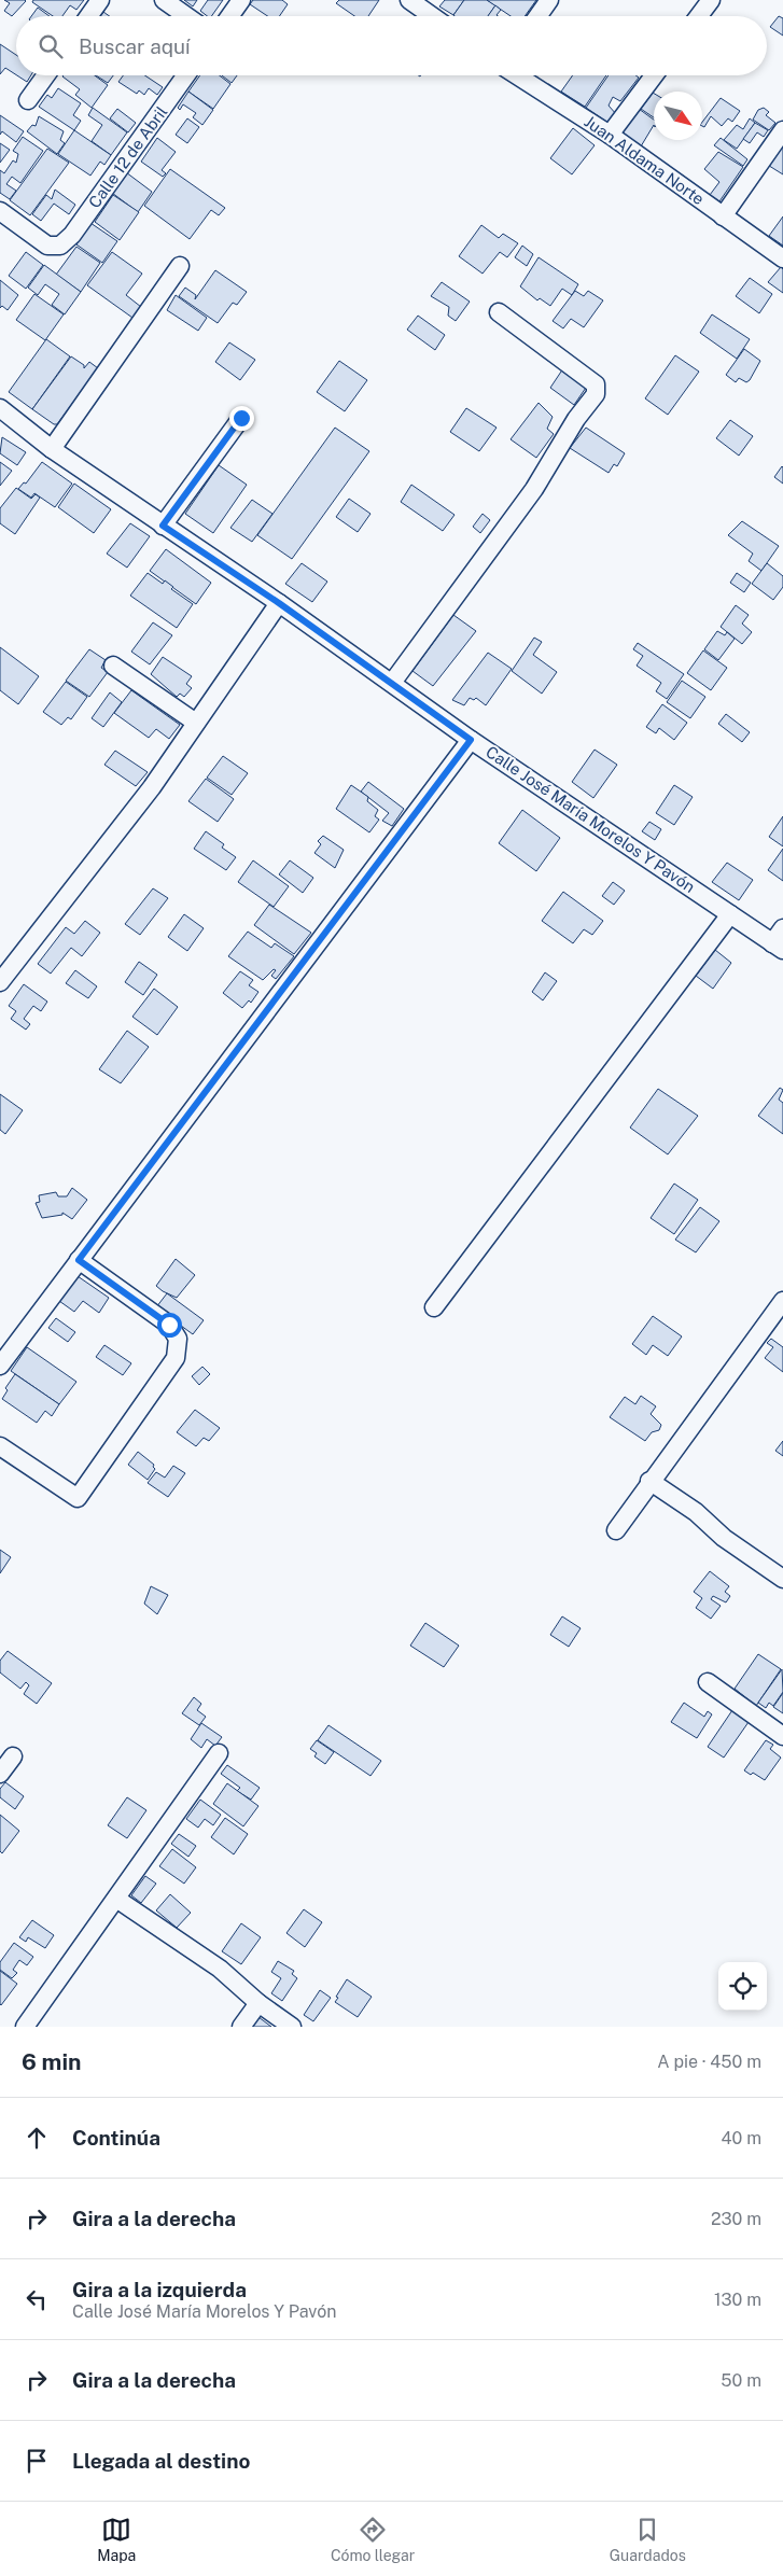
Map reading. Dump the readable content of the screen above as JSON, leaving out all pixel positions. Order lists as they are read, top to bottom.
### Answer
{
  "streets": {
    "street": ["Calle 12 de Abril", "Juan Aldama Norte", "Calle José María Morelos Y Pavón"]
  },
  "north": "bottom right",
  "page": {
    "search": "Buscar aquí",
    "heading": ["6 min", "A pie · 450 m"],
    "list": [
      ["Continúa", "40 m"],
      ["Gira a la derecha", "230 m"],
      ["Gira a la izquierda", "Calle José María Morelos Y Pavón", "130 m"],
      ["Gira a la derecha", "50 m"],
      "Llegada al destino"
    ],
    "nav": ["Mapa", "Cómo llegar", "Guardados"]
  }
}
